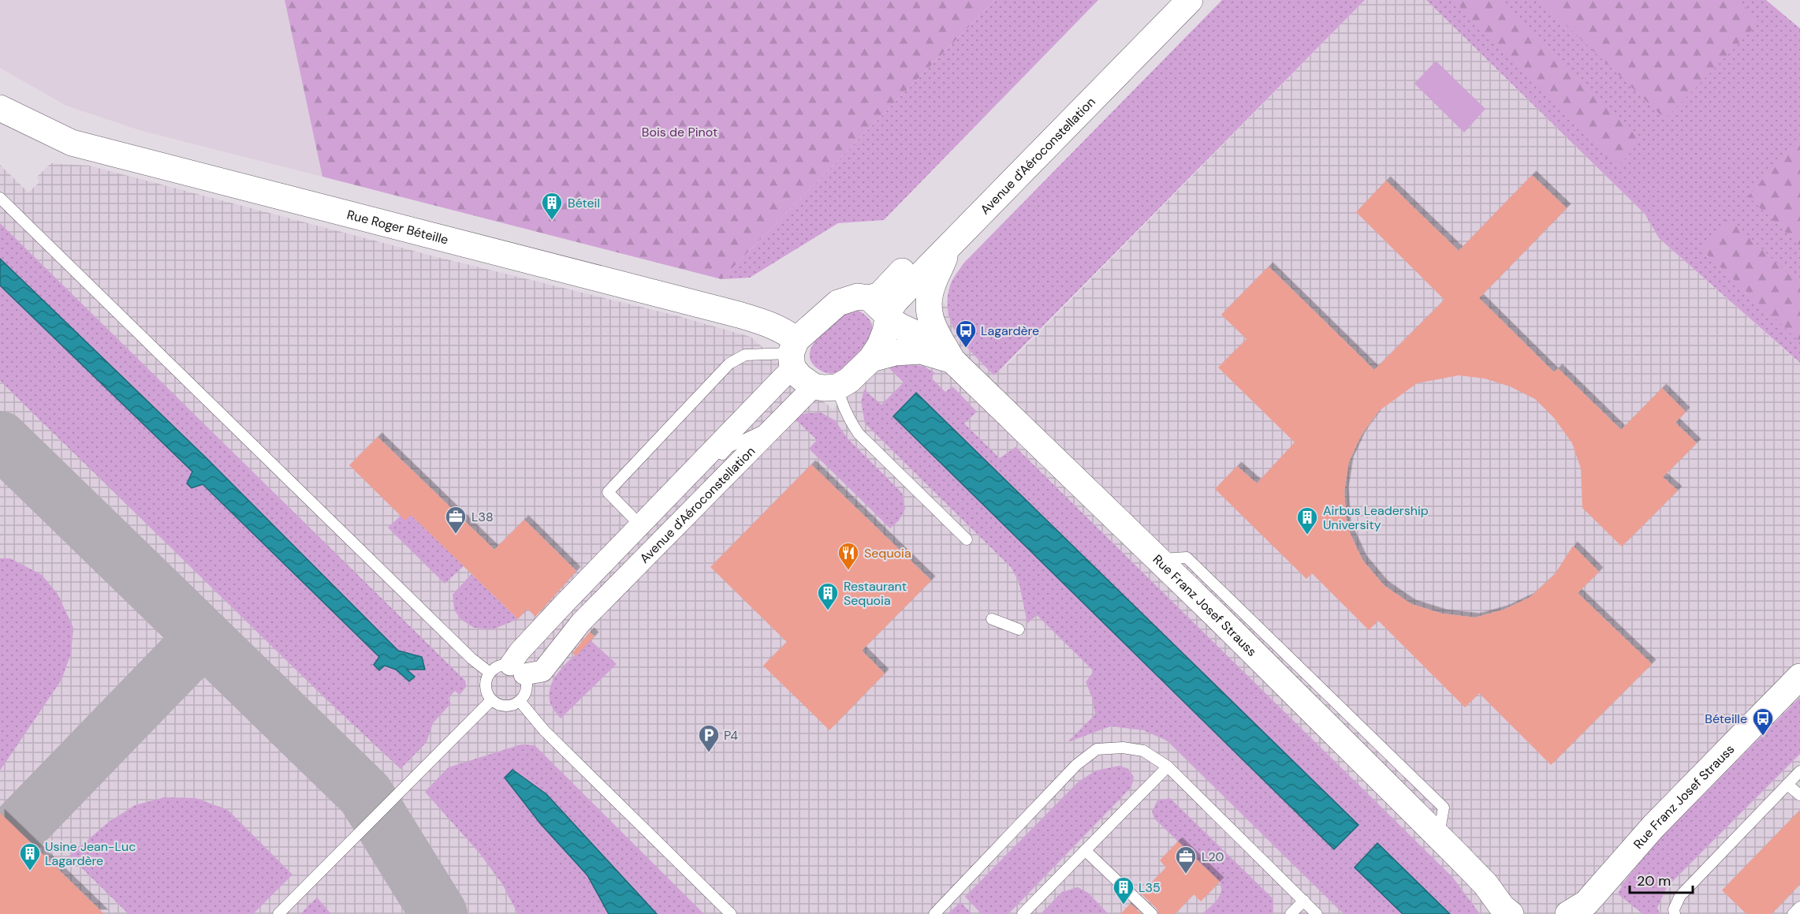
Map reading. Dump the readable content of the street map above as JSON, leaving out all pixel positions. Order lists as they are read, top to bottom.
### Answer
{
  "streets": {
    "street": ["Avenue d'Aéroconstellation", "Rue Roger Béteille", "Rue Franz Josef Strauss"]
  },
  "crossings": [
    ["Avenue d'Aéroconstellation", "Rue Roger Béteille"],
    ["Avenue d'Aéroconstellation", "Rue Franz Josef Strauss"],
    ["Rue Roger Béteille", "Rue Franz Josef Strauss"]
  ],
  "parks": ["Bois de Pinot"],
  "places": {
    "building": [
      "Béteil",
      "Airbus Leadership University",
      "Restaurant Sequoia",
      "Usine Jean-Luc Lagardère",
      "L35"
    ],
    "bus stop": ["Lagardère", "Béteille"],
    "office": ["L38", "L20"],
    "restaurant": ["Sequoia"],
    "parking": ["P4"]
  },
  "scale_bar": "20 m"
}
